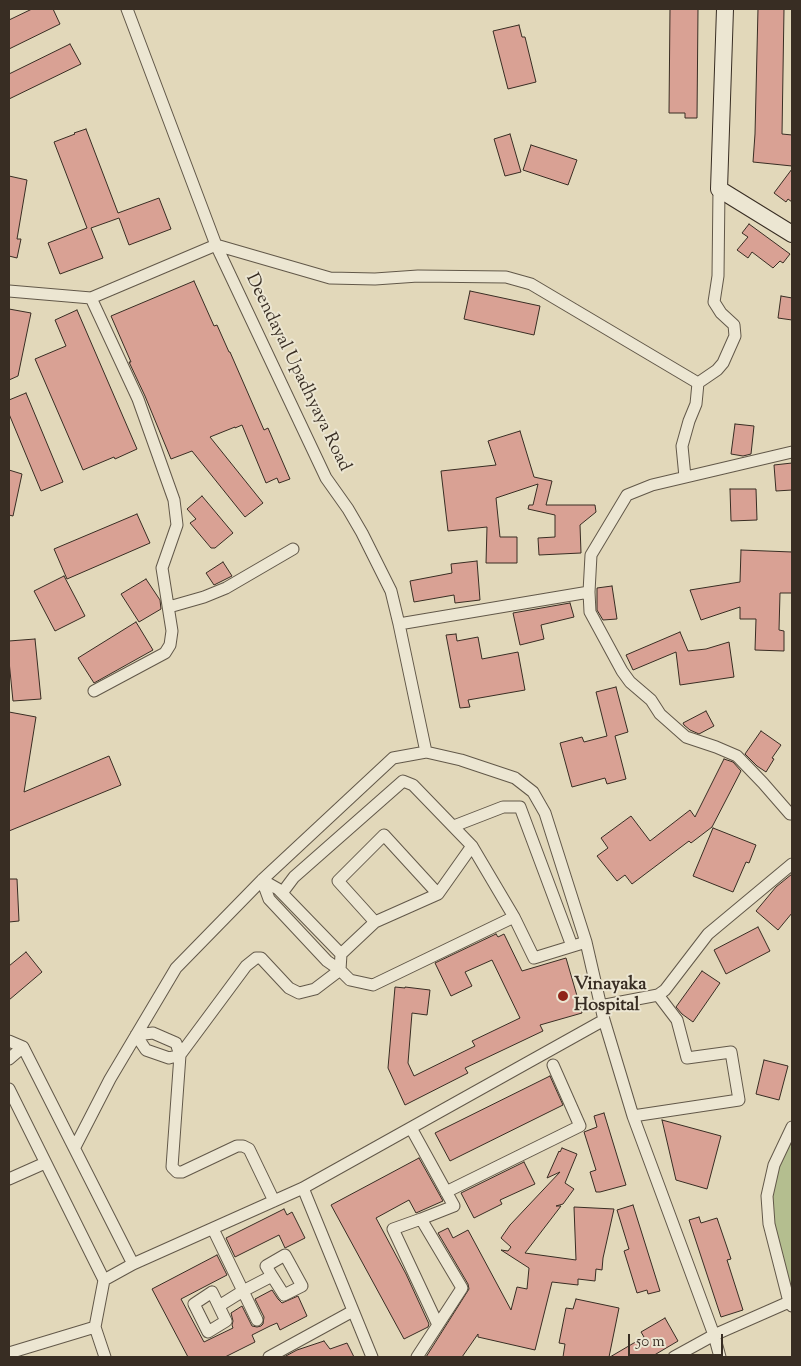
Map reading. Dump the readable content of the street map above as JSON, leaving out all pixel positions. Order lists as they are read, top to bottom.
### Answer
{
  "streets": {
    "street": ["Deendayal Upadhyaya Road"]
  },
  "places": ["Vinayaka Hospital"],
  "scale_bar": "50 m"
}
